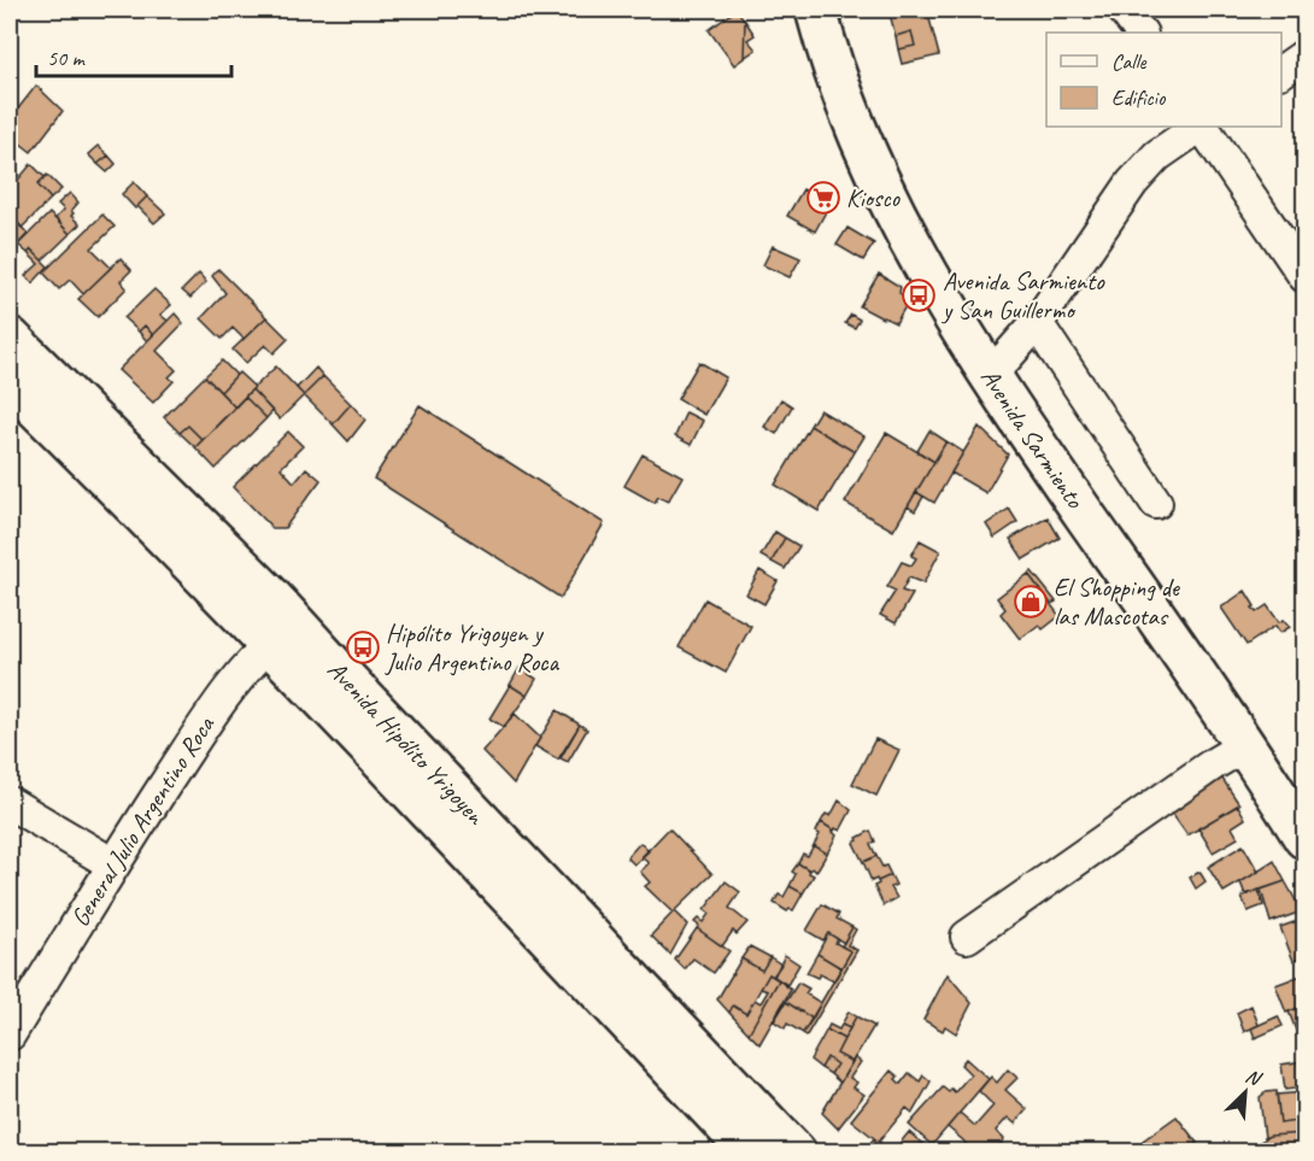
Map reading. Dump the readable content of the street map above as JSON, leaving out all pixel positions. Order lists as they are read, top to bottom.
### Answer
{
  "streets": {
    "main road": ["Avenida Sarmiento", "Avenida Hipólito Yrigoyen"],
    "street": ["General Julio Argentino Roca"]
  },
  "crossings": [
    ["Avenida Hipólito Yrigoyen", "General Julio Argentino Roca"]
  ],
  "places": {
    "supermarket": ["Kiosco"],
    "bus stop": ["Avenida Sarmiento y San Guillermo", "Hipólito Yrigoyen y Julio Argentino Roca"],
    "shop": ["El Shopping de las Mascotas"]
  },
  "legend": ["Calle", "Edificio"],
  "scale_bar": "50 m",
  "north": "top right"
}
